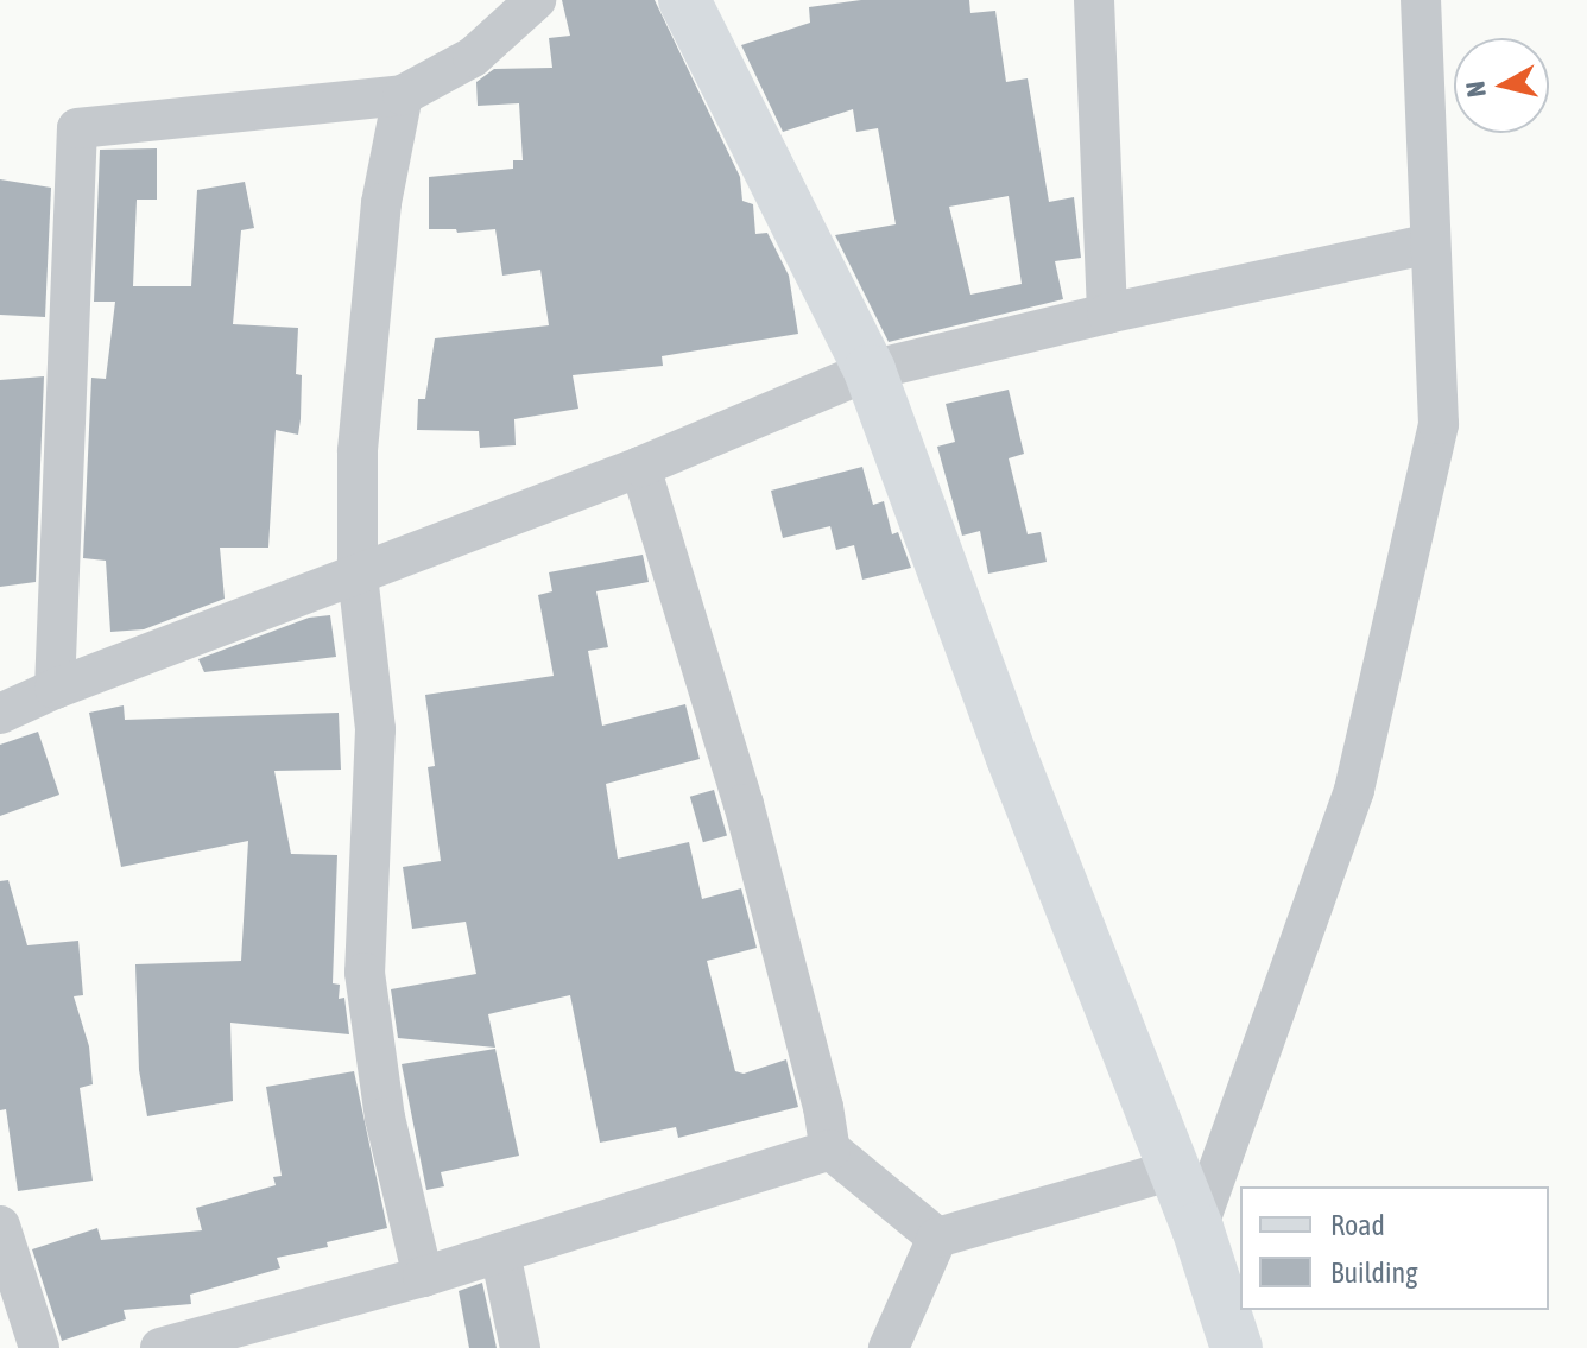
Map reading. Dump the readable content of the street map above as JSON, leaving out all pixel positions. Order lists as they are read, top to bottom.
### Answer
{
  "legend": ["Road", "Building"],
  "north": "left"
}
